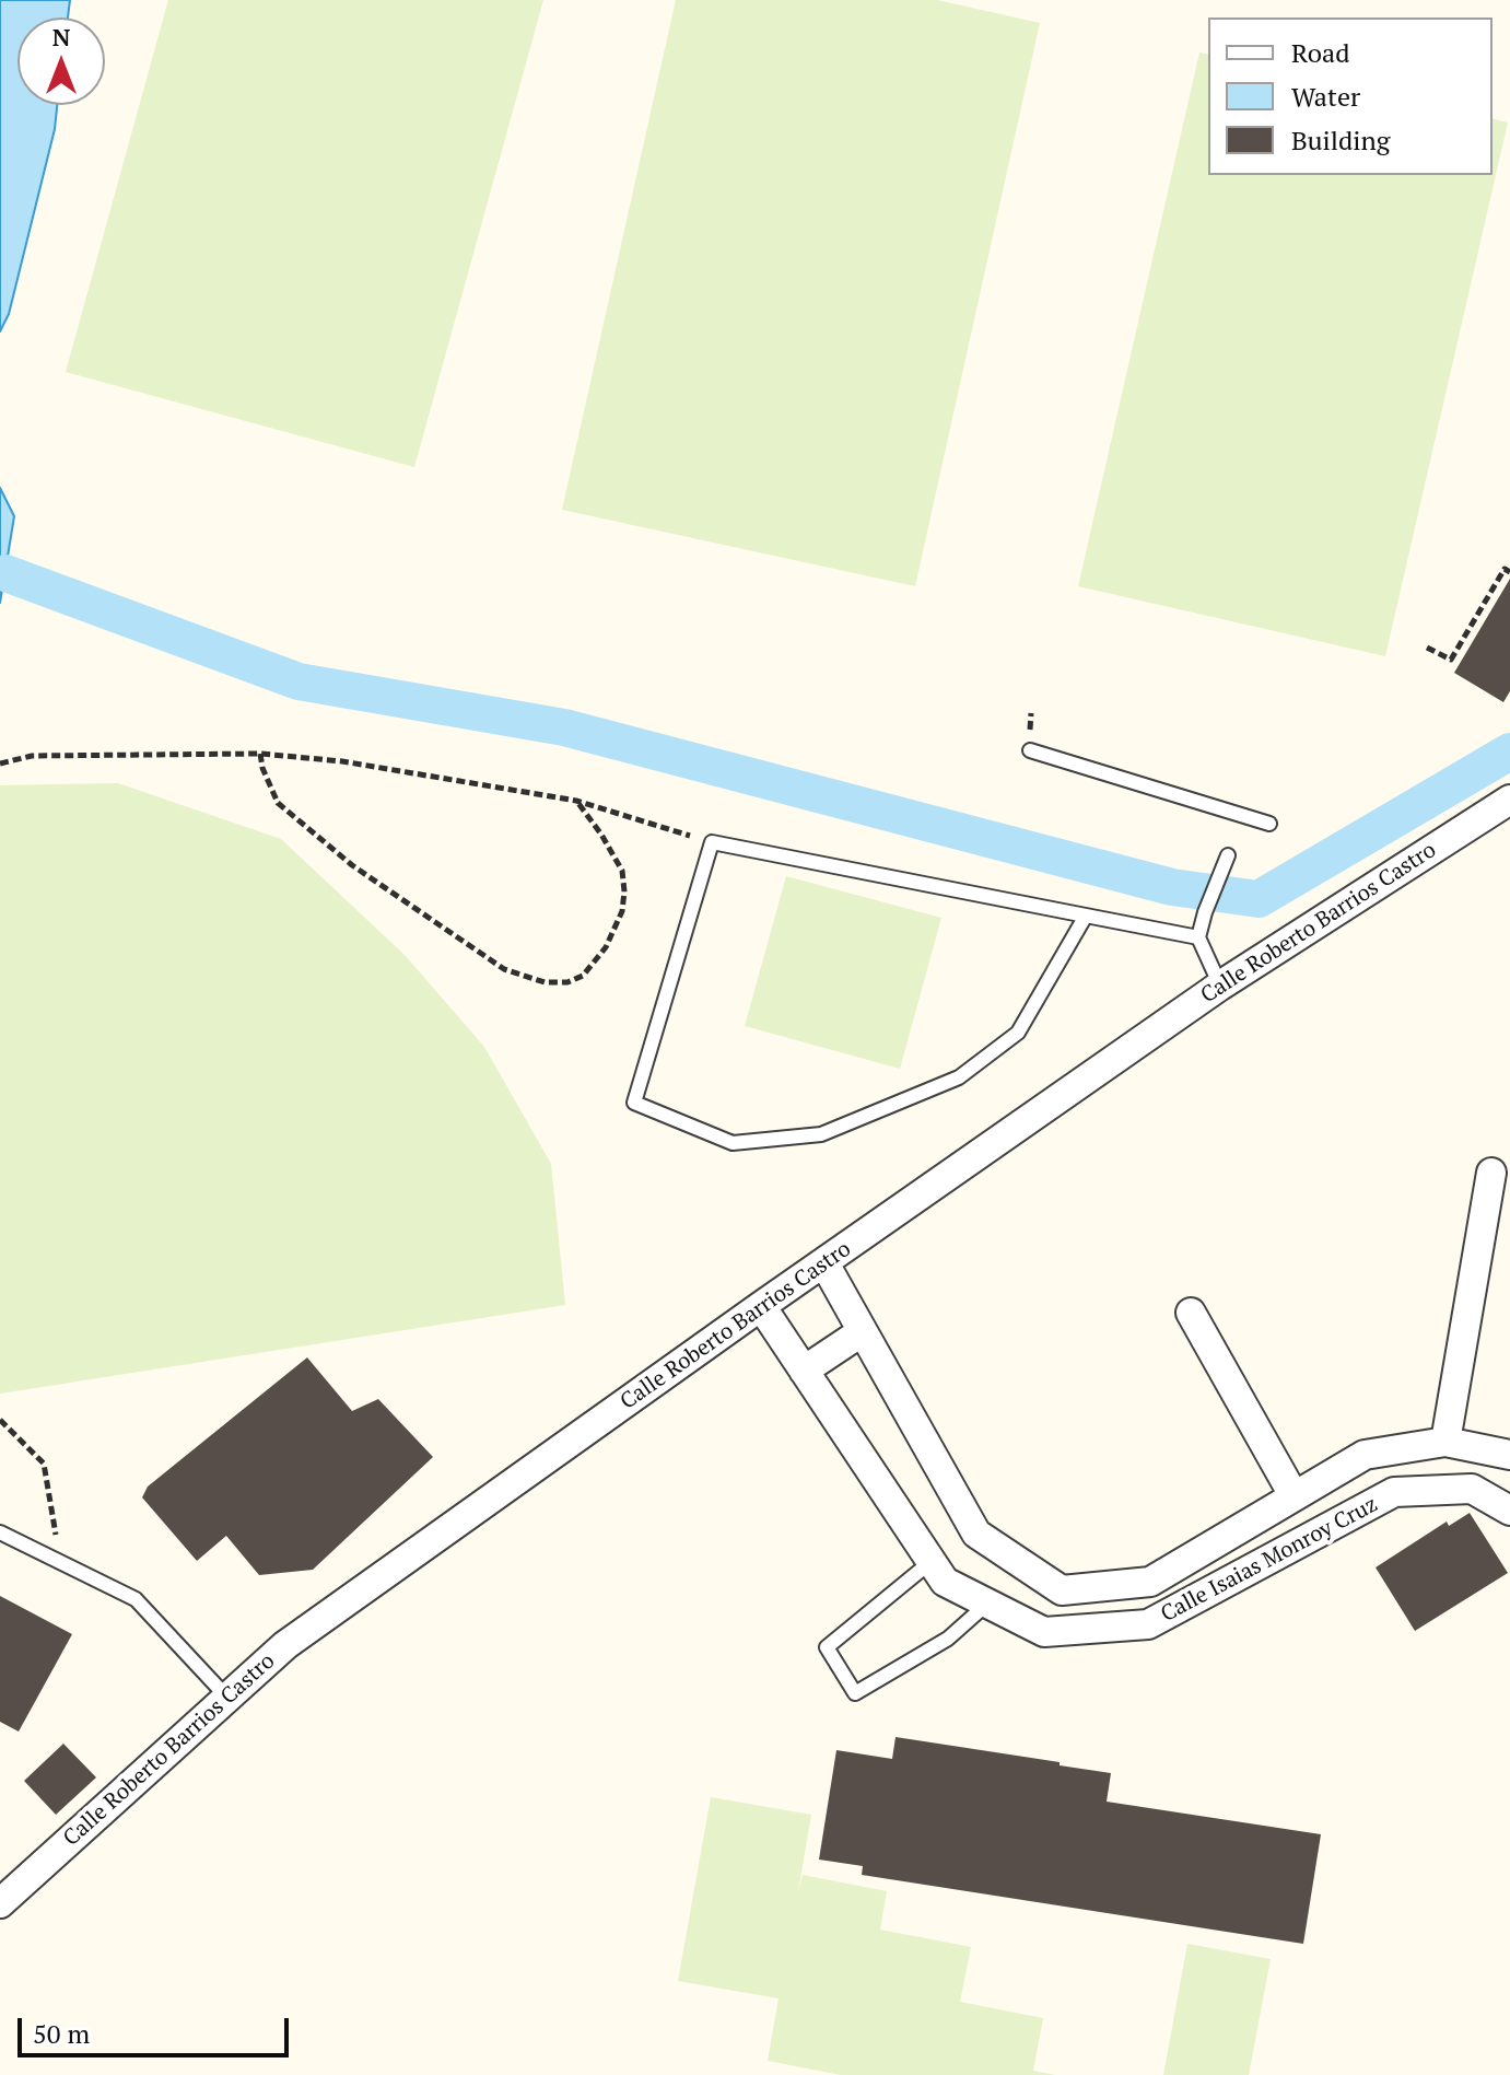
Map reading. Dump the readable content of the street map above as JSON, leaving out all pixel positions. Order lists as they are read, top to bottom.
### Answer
{
  "streets": {
    "street": ["Calle Roberto Barrios Castro", "Calle Isaias Monroy Cruz"]
  },
  "crossings": [
    ["Calle Roberto Barrios Castro", "Calle Isaias Monroy Cruz"]
  ],
  "legend": ["Road", "Water", "Building"],
  "scale_bar": "50 m",
  "north": "top"
}
